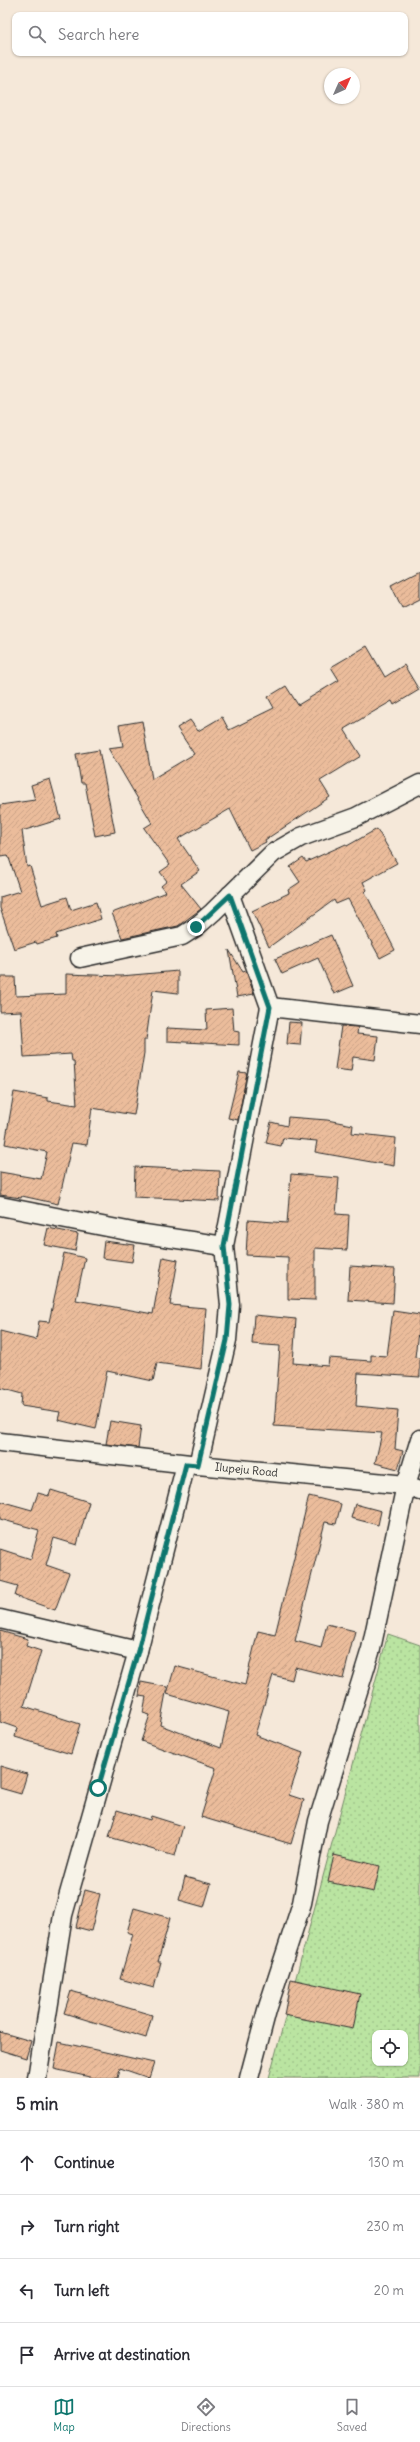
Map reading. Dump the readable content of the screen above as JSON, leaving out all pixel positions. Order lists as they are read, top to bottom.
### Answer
{
  "streets": {
    "street": ["Ilupeju Road"]
  },
  "north": "top right",
  "page": {
    "search": "Search here",
    "heading": ["5 min", "Walk · 380 m"],
    "list": [
      ["Continue", "130 m"],
      ["Turn right", "230 m"],
      ["Turn left", "20 m"],
      "Arrive at destination"
    ],
    "nav": ["Map", "Directions", "Saved"]
  }
}
